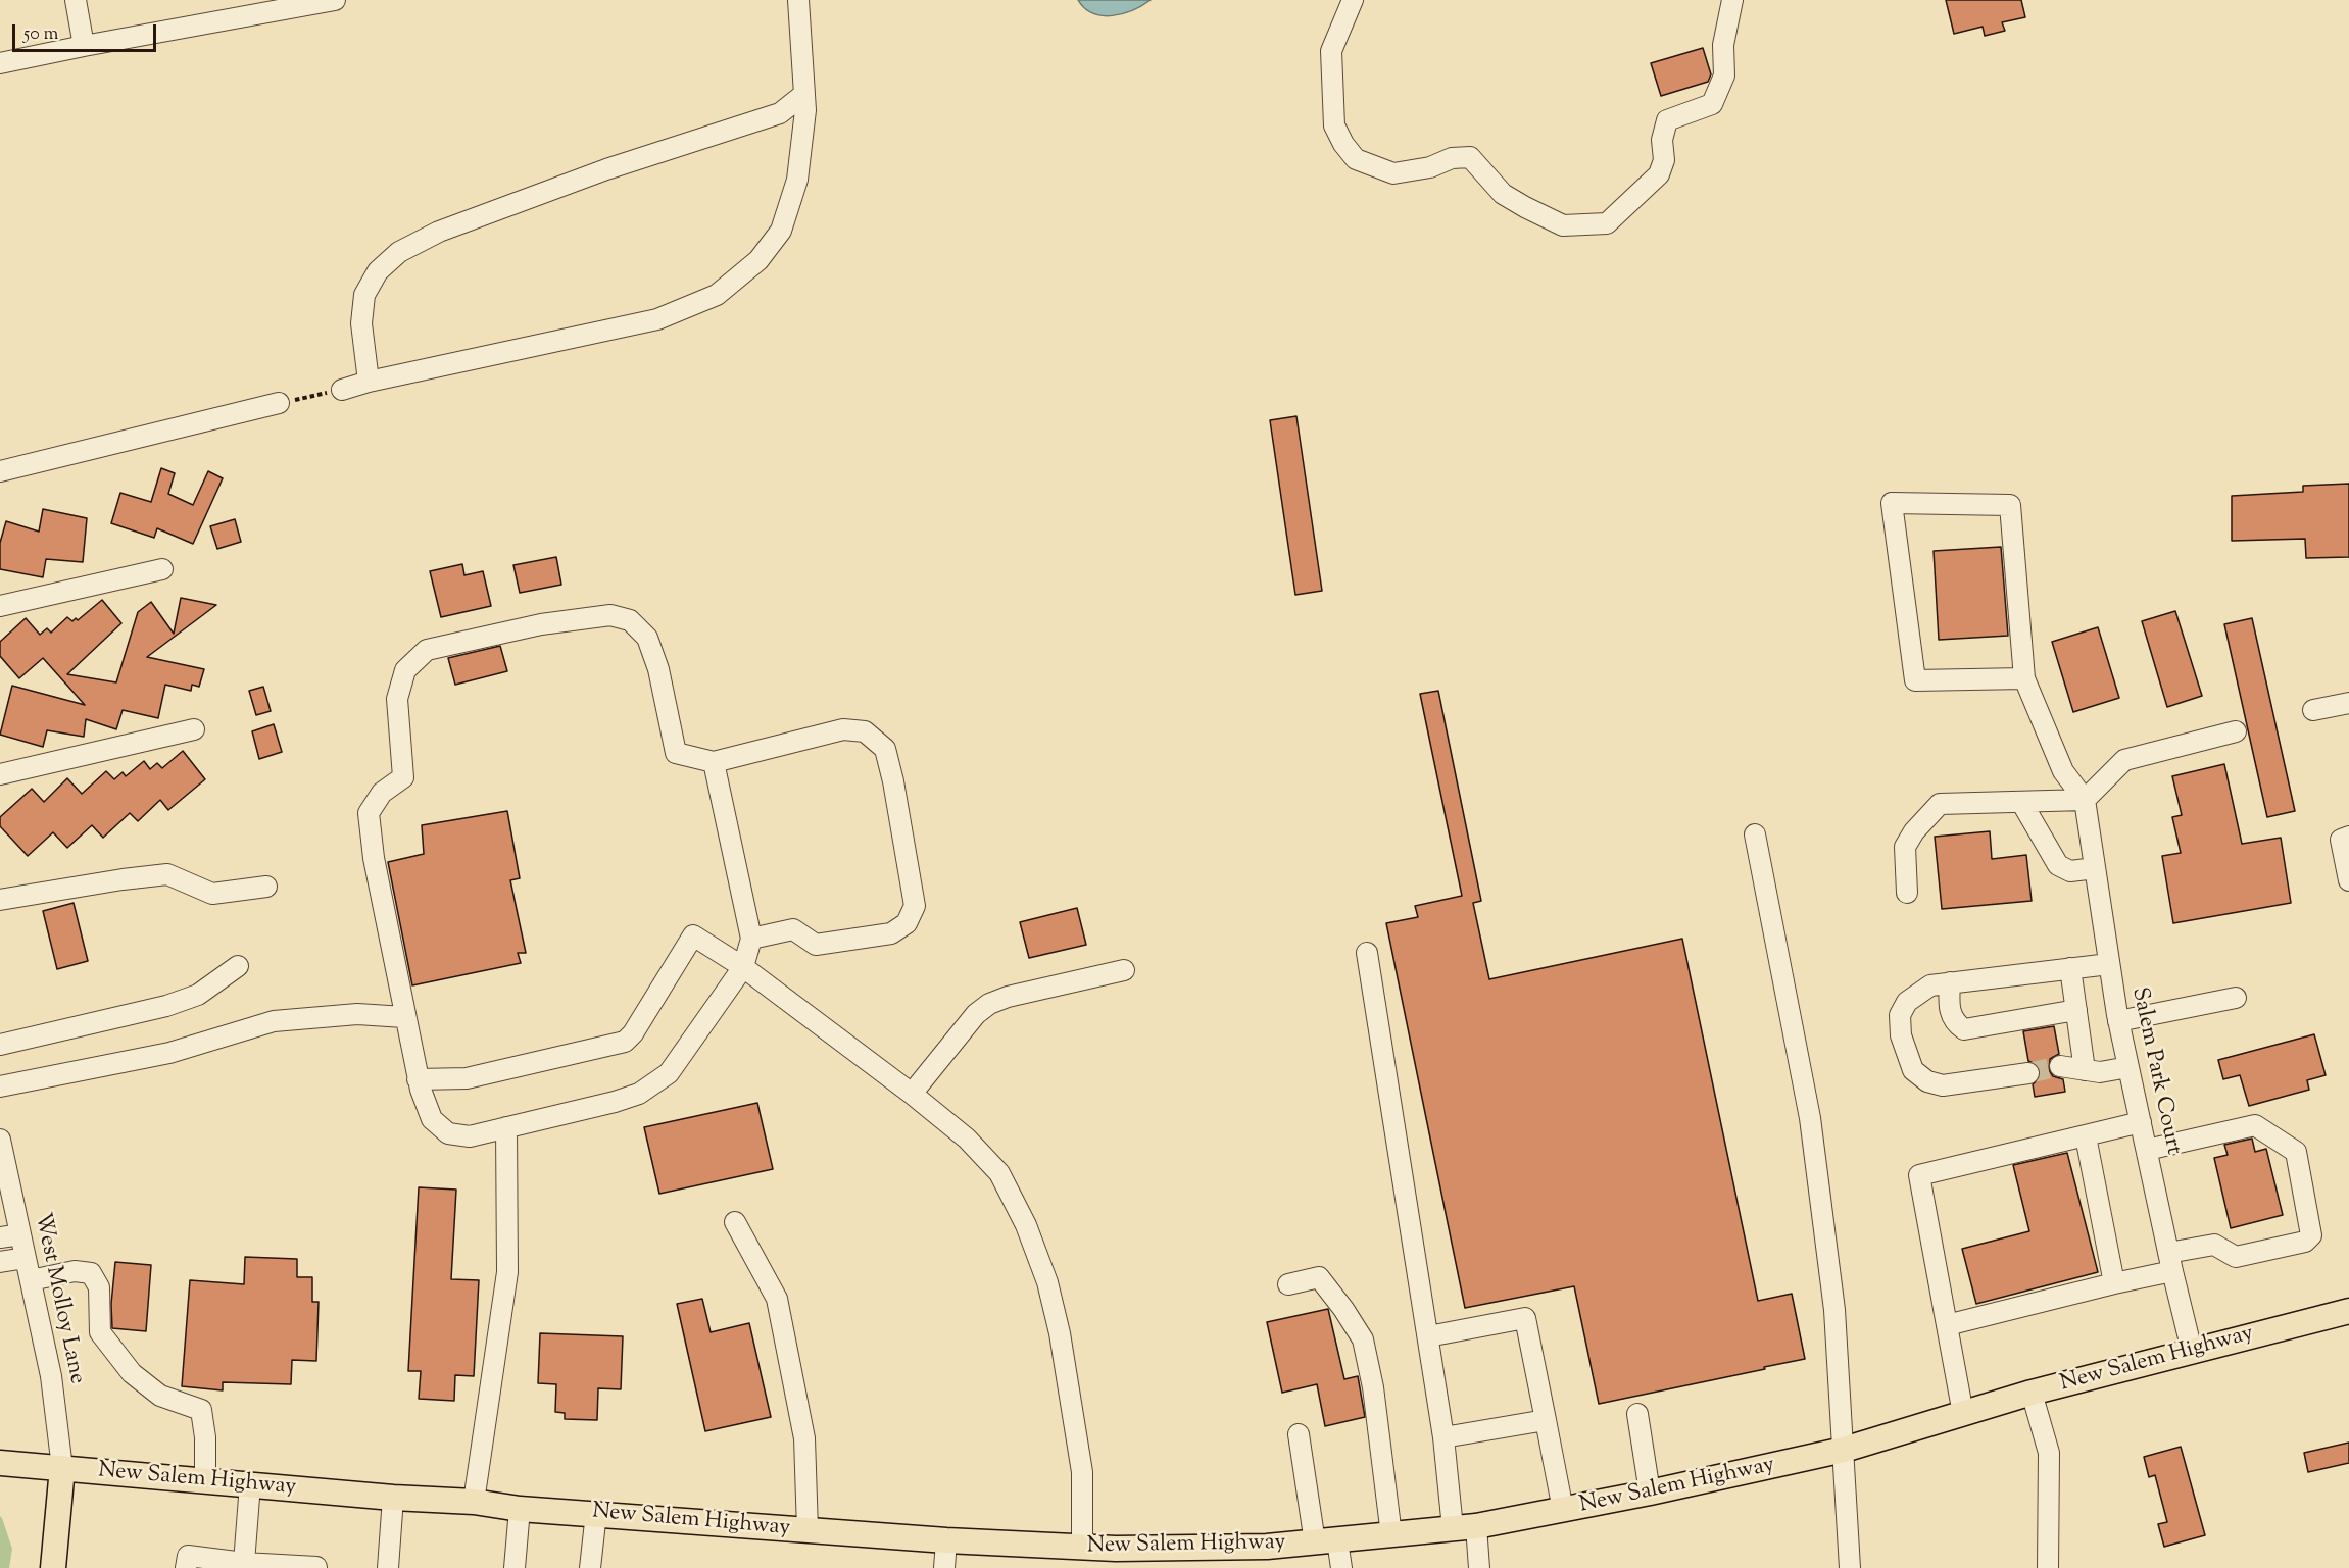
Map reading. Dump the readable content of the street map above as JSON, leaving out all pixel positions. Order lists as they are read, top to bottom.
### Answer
{
  "streets": {
    "main road": ["New Salem Highway"],
    "street": ["Salem Park Court", "West Molloy Lane"]
  },
  "crossings": [
    ["Salem Park Court", "New Salem Highway"],
    ["West Molloy Lane", "New Salem Highway"]
  ],
  "scale_bar": "50 m"
}
